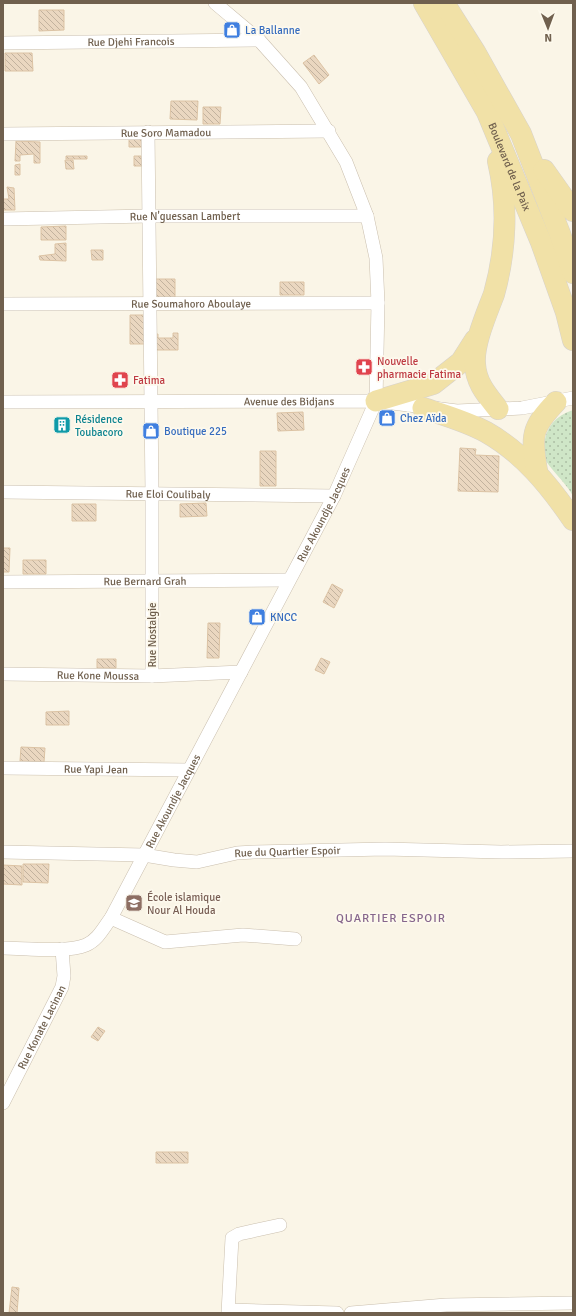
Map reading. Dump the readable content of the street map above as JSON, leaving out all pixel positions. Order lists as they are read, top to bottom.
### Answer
{
  "streets": {
    "main road": ["Boulevard de la Paix"],
    "street": [
      "Rue Djehi Francois",
      "Rue Soro Mamadou",
      "Rue N'guessan Lambert",
      "Rue Soumahoro Aboulaye",
      "Avenue des Bidjans",
      "Rue Eloi Coulibaly",
      "Rue Akoundje Jacques",
      "Rue Bernard Grah",
      "Rue Nostalgie",
      "Rue Kone Moussa",
      "Rue Yapi Jean",
      "Rue du Quartier Espoir",
      "Rue Konate Lacinan"
    ]
  },
  "crossings": [
    ["Rue Djehi Francois", "Rue Akoundje Jacques"],
    ["Rue Soro Mamadou", "Rue Akoundje Jacques"],
    ["Rue Soro Mamadou", "Rue Nostalgie"],
    ["Rue N'guessan Lambert", "Rue Akoundje Jacques"],
    ["Rue N'guessan Lambert", "Rue Nostalgie"],
    ["Rue Soumahoro Aboulaye", "Rue Akoundje Jacques"],
    ["Rue Soumahoro Aboulaye", "Rue Nostalgie"],
    ["Avenue des Bidjans", "Rue Akoundje Jacques"],
    ["Avenue des Bidjans", "Rue Nostalgie"],
    ["Rue Eloi Coulibaly", "Rue Akoundje Jacques"],
    ["Rue Eloi Coulibaly", "Rue Nostalgie"],
    ["Rue Akoundje Jacques", "Rue Bernard Grah"],
    ["Rue Akoundje Jacques", "Rue Kone Moussa"],
    ["Rue Akoundje Jacques", "Rue Yapi Jean"],
    ["Rue Akoundje Jacques", "Rue du Quartier Espoir"],
    ["Rue Akoundje Jacques", "Rue Konate Lacinan"],
    ["Rue Bernard Grah", "Rue Nostalgie"],
    ["Rue Nostalgie", "Rue Kone Moussa"]
  ],
  "districts": ["QUARTIER ESPOIR"],
  "places": {
    "shop": [
      "La Ballanne",
      "Chez Aïda",
      "Boutique 225",
      "KNCC"
    ],
    "pharmacy": ["Nouvelle pharmacie Fatima", "Fatima"],
    "building": ["Résidence Toubacoro"],
    "school or university": ["École islamique Nour Al Houda"]
  },
  "north": "bottom"
}
